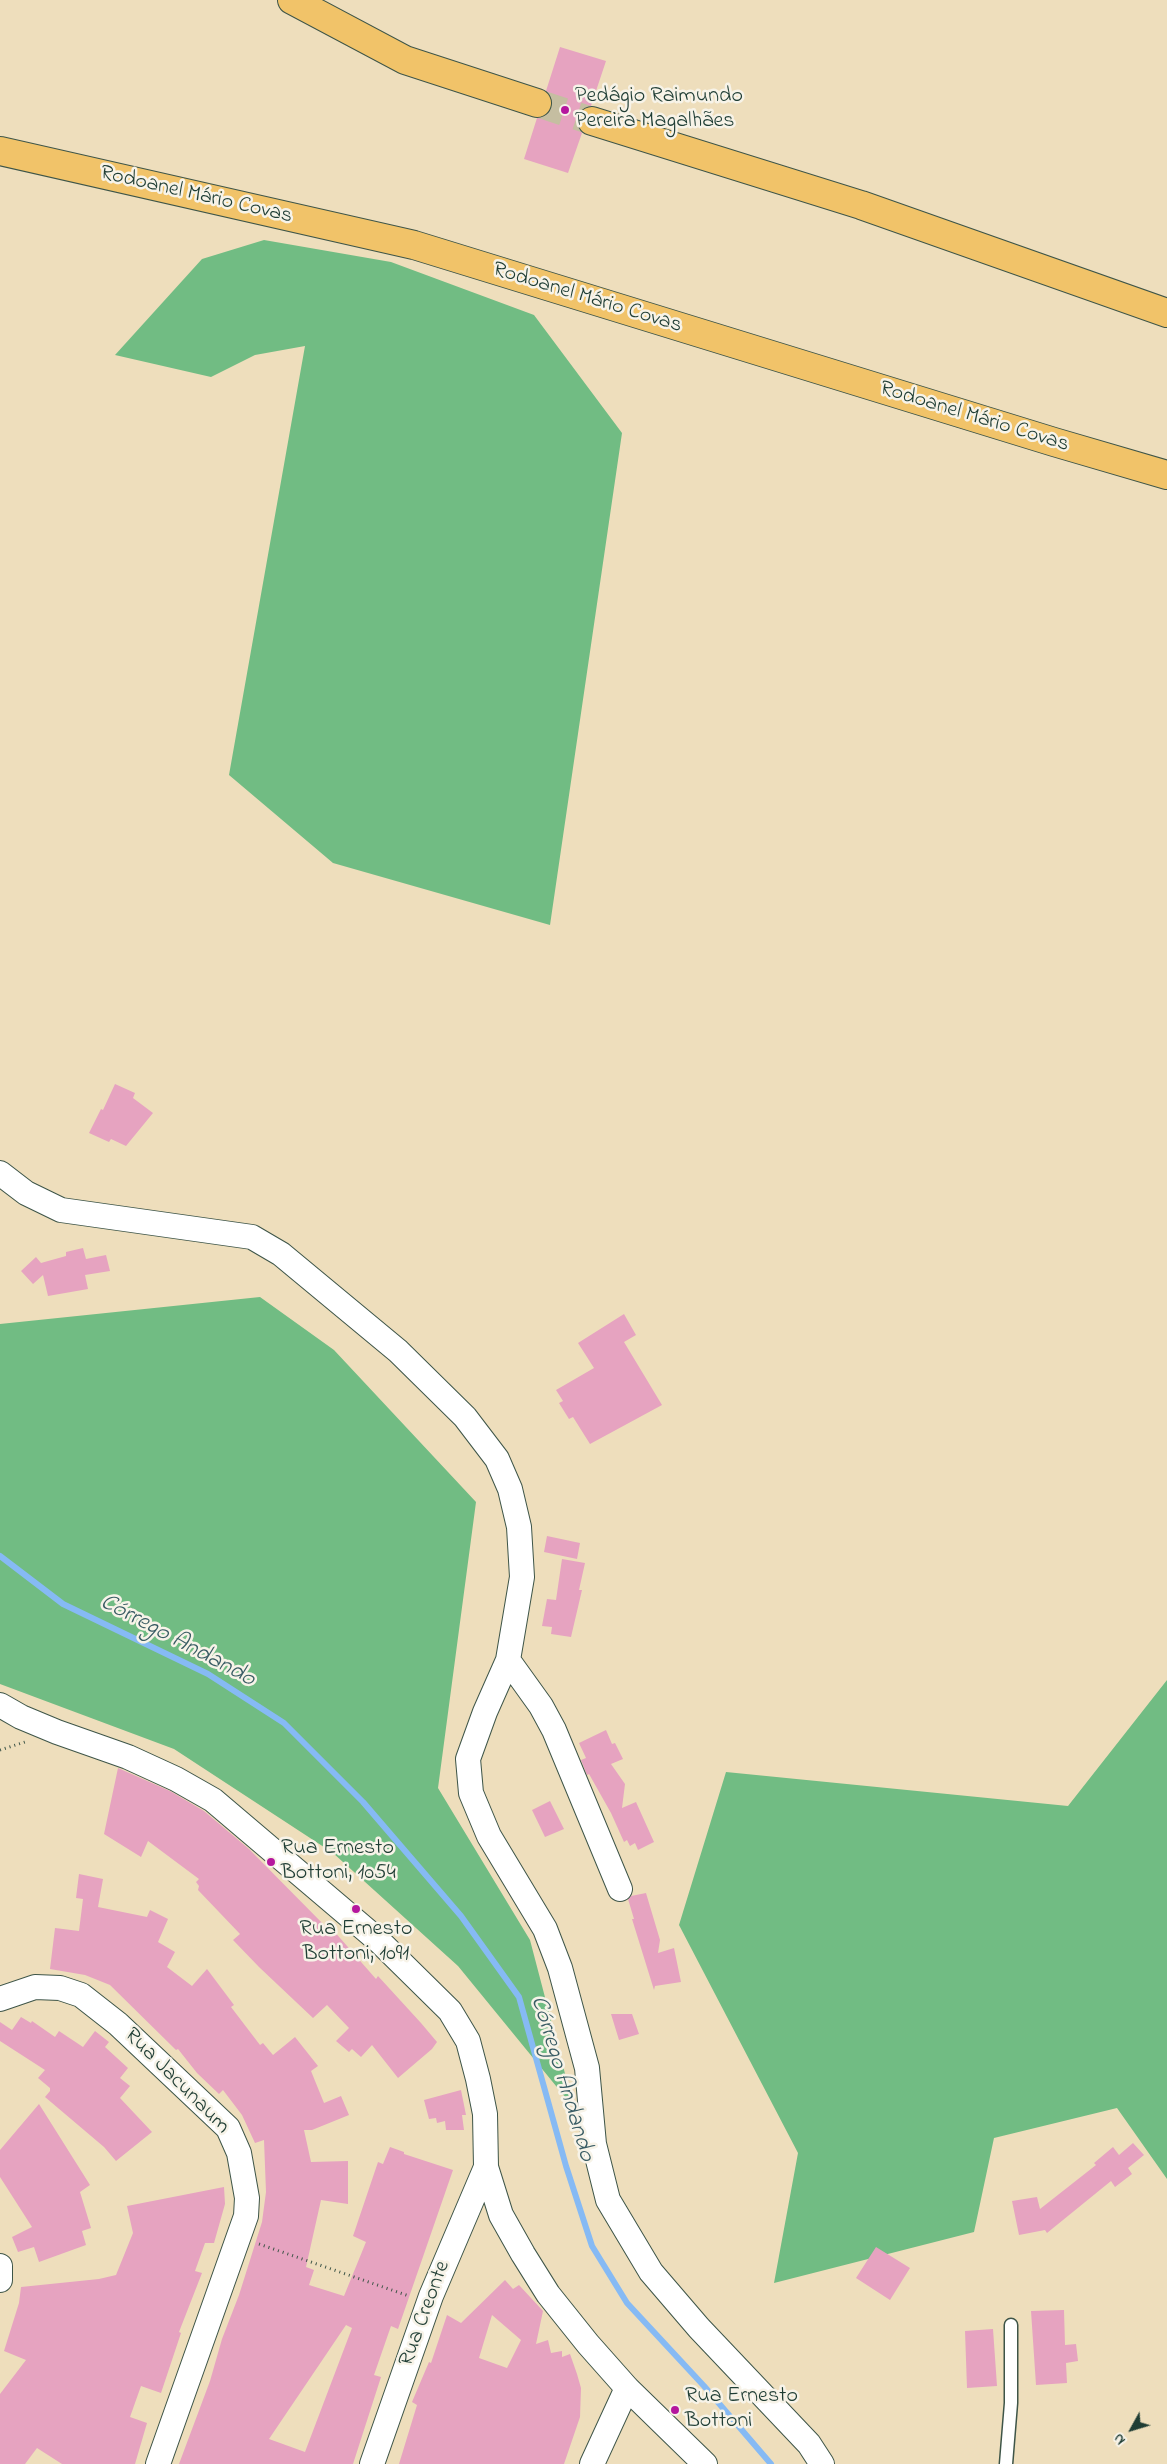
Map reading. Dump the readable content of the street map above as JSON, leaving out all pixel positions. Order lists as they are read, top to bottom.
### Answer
{
  "streets": {
    "highway": ["Rodoanel Mário Covas"],
    "street": ["Rua Jacunaum", "Rua Creonte"]
  },
  "water": ["Córrego Andando"],
  "places": [
    "Pedágio Raimundo Pereira Magalhães",
    "Rua Ernesto Bottoni, 1054",
    "Rua Ernesto Bottoni, 1091",
    "Rua Ernesto Bottoni"
  ],
  "north": "bottom left"
}
